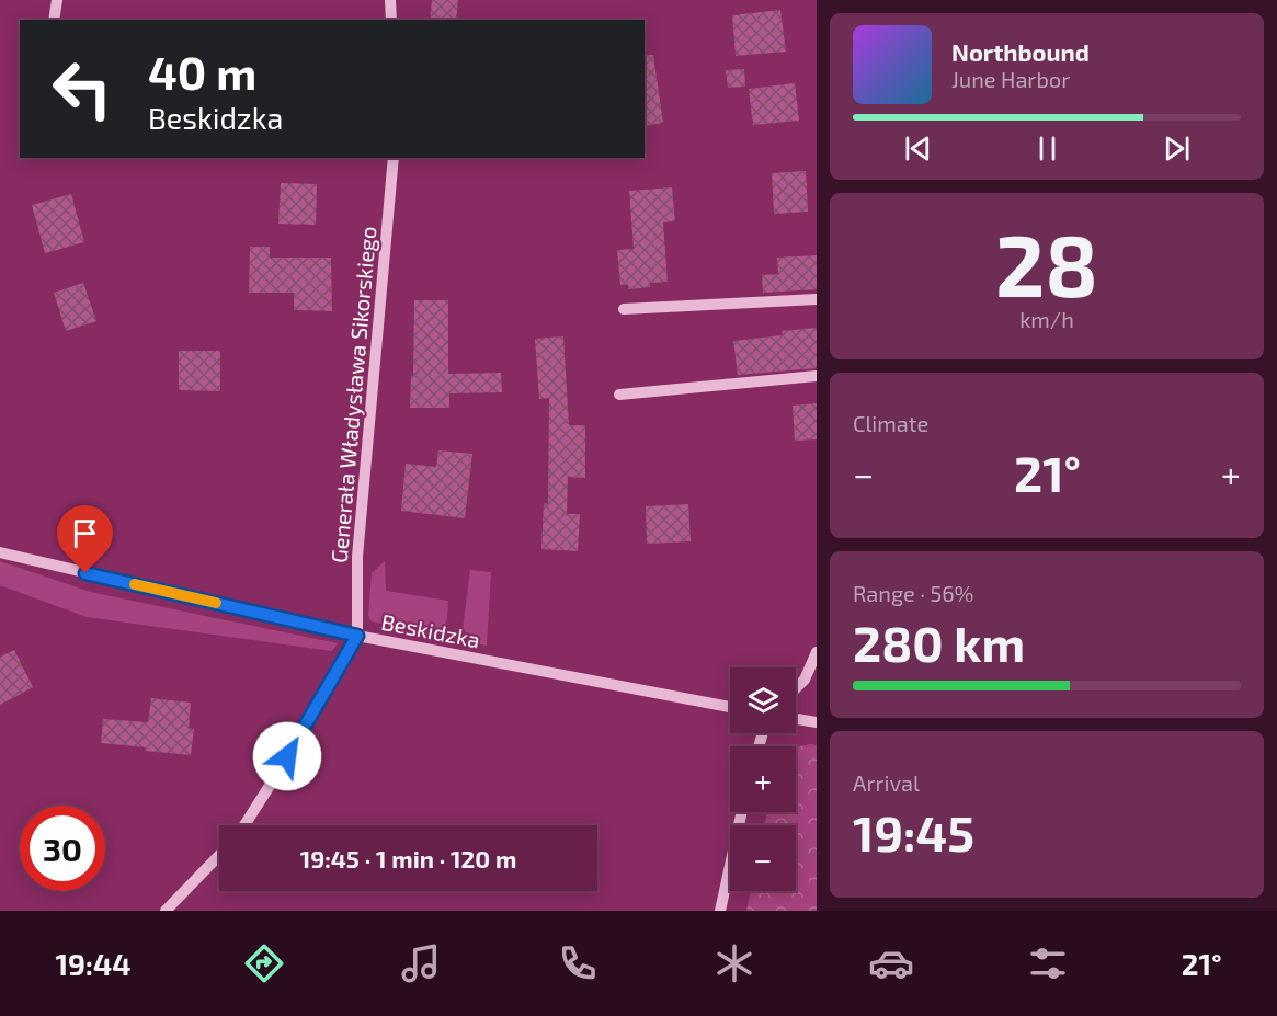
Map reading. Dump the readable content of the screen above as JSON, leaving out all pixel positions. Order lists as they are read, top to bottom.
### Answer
{
  "streets": {
    "street": ["Generała Władysława Sikorskiego", "Beskidzka"]
  },
  "crossings": [
    ["Generała Władysława Sikorskiego", "Beskidzka"]
  ],
  "page": {
    "turn": ["40 m", "Beskidzka"],
    "song": ["Northbound", "June Harbor"],
    "tile": [
      ["28", "km/h"],
      "Climate",
      ["Range · 56%", "280 km"],
      ["Arrival", "19:45"]
    ],
    "heat": ["−", "21°", "+"],
    "map_buttons": ["+", "−"],
    "limit": "30",
    "trip": "19:45 · 1 min · 120 m",
    "tabs": ["19:44", "21°"]
  }
}
